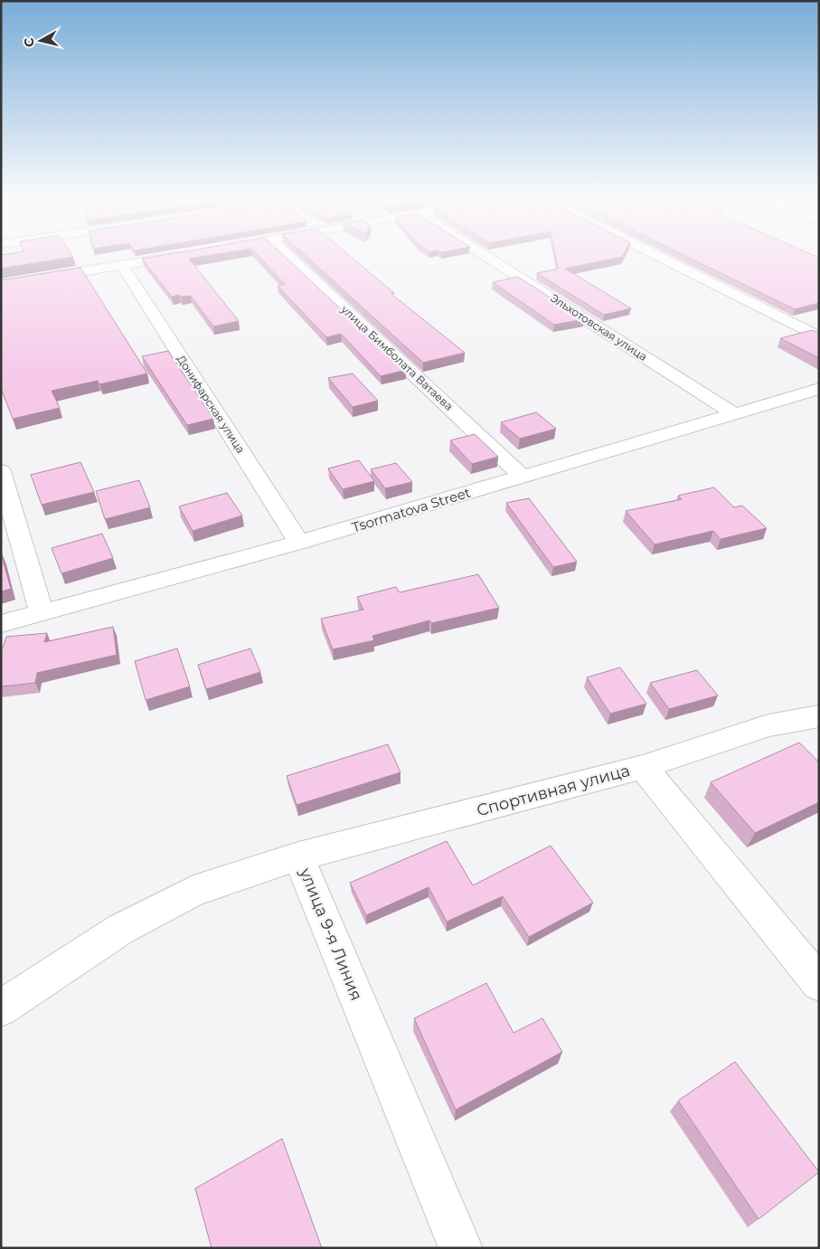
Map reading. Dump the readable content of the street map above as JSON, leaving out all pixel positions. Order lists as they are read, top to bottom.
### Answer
{
  "streets": {
    "street": [
      "Эльхотовская улица",
      "улица Бимболата Ватаева",
      "Донифарская улица",
      "Tsormatova Street",
      "Спортивная улица",
      "улица 9-я Линия"
    ]
  },
  "crossings": [
    ["Эльхотовская улица", "Tsormatova Street"],
    ["улица Бимболата Ватаева", "Tsormatova Street"],
    ["Донифарская улица", "Tsormatova Street"],
    ["Спортивная улица", "улица 9-я Линия"]
  ],
  "north": "left"
}
